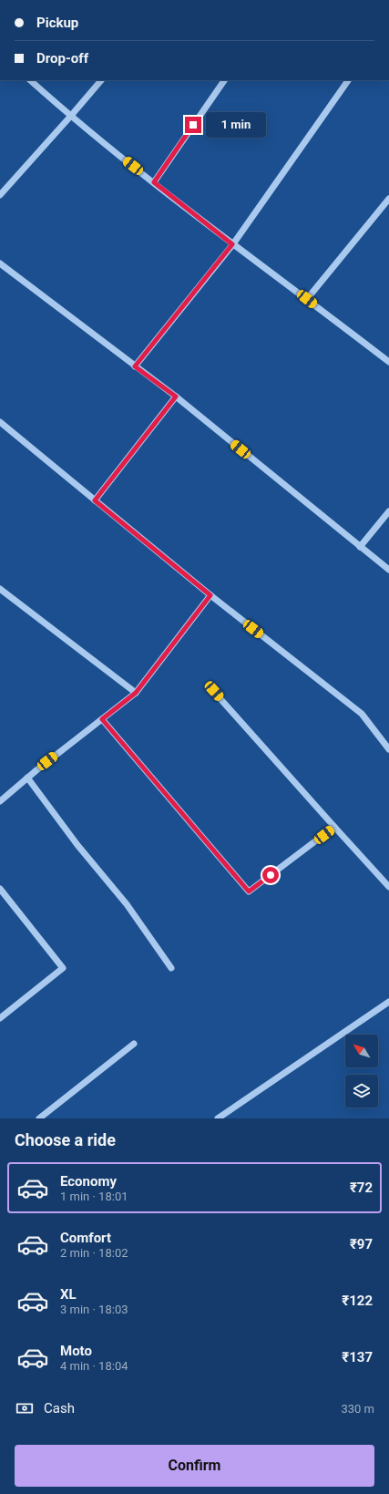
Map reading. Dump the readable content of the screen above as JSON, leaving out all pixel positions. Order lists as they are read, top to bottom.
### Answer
{
  "north": "top left",
  "page": {
    "banner": ["Pickup", "Drop-off"],
    "bubble": "1 min",
    "heading": "Choose a ride",
    "list": [
      {
        "name": "Economy",
        "note": "1 min · 18:01",
        "value": "₹72"
      },
      {
        "name": "Comfort",
        "note": "2 min · 18:02",
        "value": "₹97"
      },
      {
        "name": "XL",
        "note": "3 min · 18:03",
        "value": "₹122"
      },
      {
        "name": "Moto",
        "note": "4 min · 18:04",
        "value": "₹137"
      }
    ],
    "pay": ["Cash", "330 m"],
    "buttons": "Confirm"
  }
}
